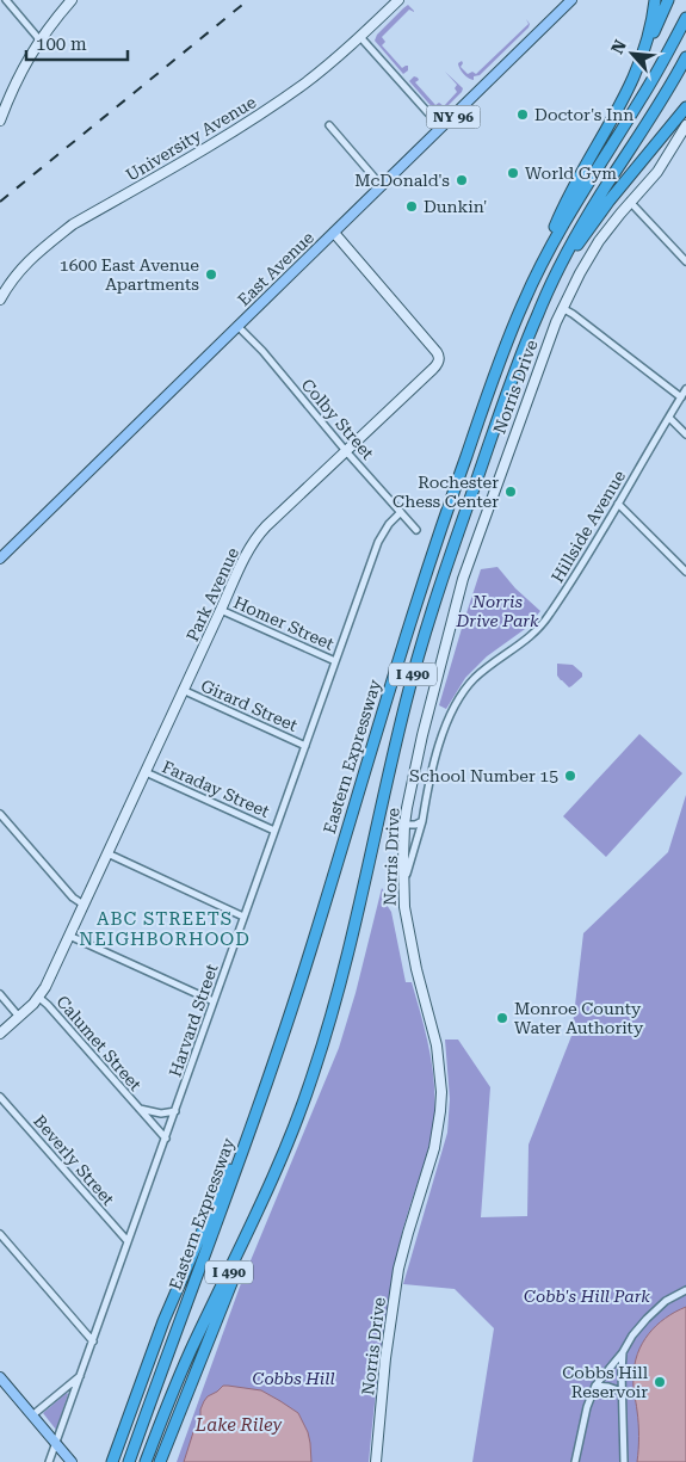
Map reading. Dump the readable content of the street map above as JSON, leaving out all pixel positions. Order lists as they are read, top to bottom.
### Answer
{
  "streets": {
    "highway": ["I 490", "Eastern Expressway"],
    "main road": ["NY 96", "East Avenue"],
    "street": [
      "University Avenue",
      "Norris Drive",
      "Colby Street",
      "Hillside Avenue",
      "Park Avenue",
      "Homer Street",
      "Girard Street",
      "Faraday Street",
      "Harvard Street",
      "Calumet Street",
      "Beverly Street"
    ]
  },
  "crossings": [
    ["East Avenue", "Colby Street"],
    ["East Avenue", "Park Avenue"],
    ["Norris Drive", "Hillside Avenue"],
    ["Colby Street", "Park Avenue"],
    ["Colby Street", "Harvard Street"],
    ["Park Avenue", "Homer Street"],
    ["Park Avenue", "Girard Street"],
    ["Park Avenue", "Faraday Street"],
    ["Park Avenue", "Calumet Street"],
    ["Homer Street", "Harvard Street"],
    ["Girard Street", "Harvard Street"],
    ["Faraday Street", "Harvard Street"],
    ["Harvard Street", "Calumet Street"],
    ["Harvard Street", "Beverly Street"]
  ],
  "districts": ["ABC STREETS NEIGHBORHOOD"],
  "water": ["Lake Riley"],
  "parks": ["Norris Drive Park", "Cobb's Hill Park", "Cobbs Hill"],
  "places": [
    "Doctor's Inn",
    "World Gym",
    "McDonald's",
    "Dunkin'",
    "1600 East Avenue Apartments",
    "Rochester Chess Center",
    "School Number 15",
    "Monroe County Water Authority",
    "Cobbs Hill Reservoir"
  ],
  "scale_bar": "100 m",
  "north": "top left"
}
